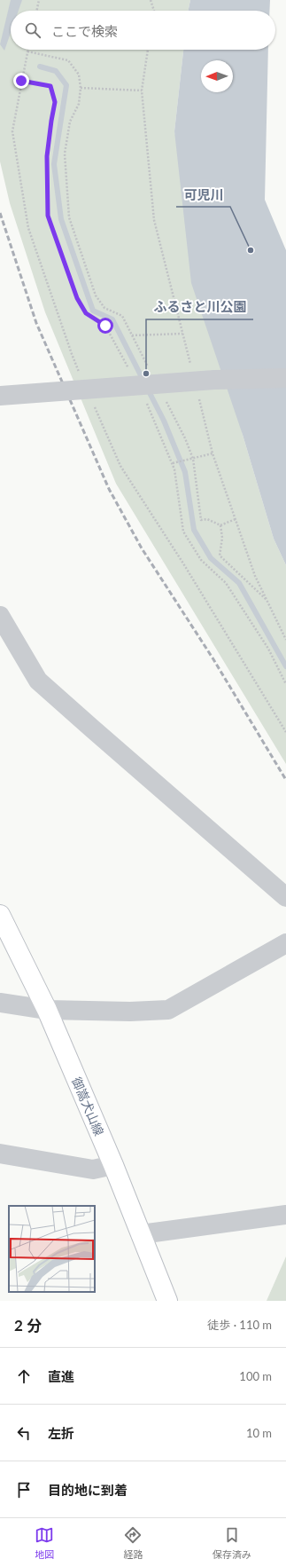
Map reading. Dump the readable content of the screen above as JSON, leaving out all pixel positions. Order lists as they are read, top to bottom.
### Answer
{
  "streets": {
    "main road": ["御嵩犬山線"]
  },
  "places": ["可児川", "ふるさと川公園"],
  "north": "left",
  "page": {
    "search": "ここで検索",
    "heading": ["2 分", "徒歩 · 110 m"],
    "list": [
      ["直進", "100 m"],
      ["左折", "10 m"],
      "目的地に到着"
    ],
    "nav": ["地図", "経路", "保存済み"]
  }
}
